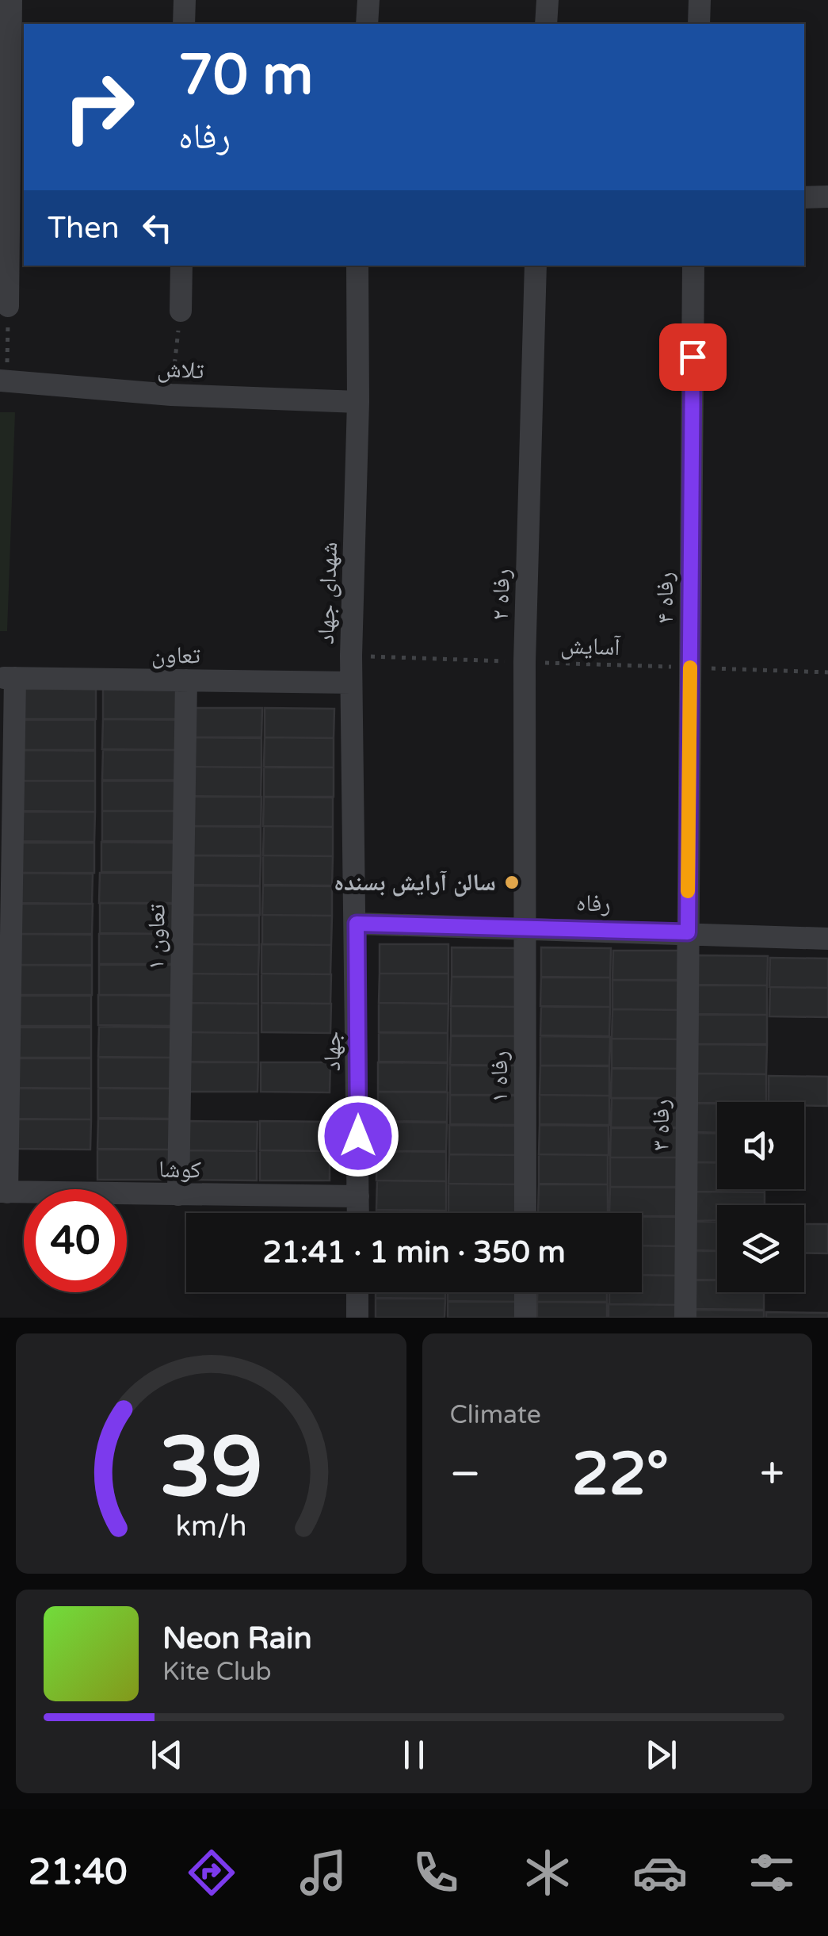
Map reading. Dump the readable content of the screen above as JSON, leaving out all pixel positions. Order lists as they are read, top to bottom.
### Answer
{
  "streets": {
    "street": [
      "تلاش",
      "شهدای جهاد",
      "رفاه ۲",
      "رفاه ۴",
      "تعاون",
      "رفاه",
      "تعاون ۱",
      "جهاد",
      "رفاه ۱",
      "رفاه ۳",
      "کوشا"
    ],
    "path": ["آسایش"]
  },
  "crossings": [
    ["تلاش", "شهدای جهاد"],
    ["شهدای جهاد", "آسایش"],
    ["شهدای جهاد", "تعاون"],
    ["شهدای جهاد", "رفاه"],
    ["شهدای جهاد", "جهاد"],
    ["رفاه ۲", "آسایش"],
    ["رفاه ۲", "رفاه"],
    ["رفاه ۲", "رفاه ۱"],
    ["رفاه ۴", "آسایش"],
    ["رفاه ۴", "رفاه"],
    ["رفاه ۴", "رفاه ۳"],
    ["تعاون", "تعاون ۱"],
    ["رفاه", "جهاد"],
    ["رفاه", "رفاه ۱"],
    ["رفاه", "رفاه ۳"],
    ["تعاون ۱", "کوشا"],
    ["جهاد", "کوشا"]
  ],
  "places": ["سالن آرایش بسنده"],
  "page": {
    "turn": ["70 m", "رفاه"],
    "then": "Then",
    "limit": "40",
    "trip": "21:41 · 1 min · 350 m",
    "tile": "Climate",
    "heat": ["−", "22°", "+"],
    "song": ["Neon Rain", "Kite Club"],
    "tabs": "21:40",
    "gauge": ["39", "km/h"]
  }
}
